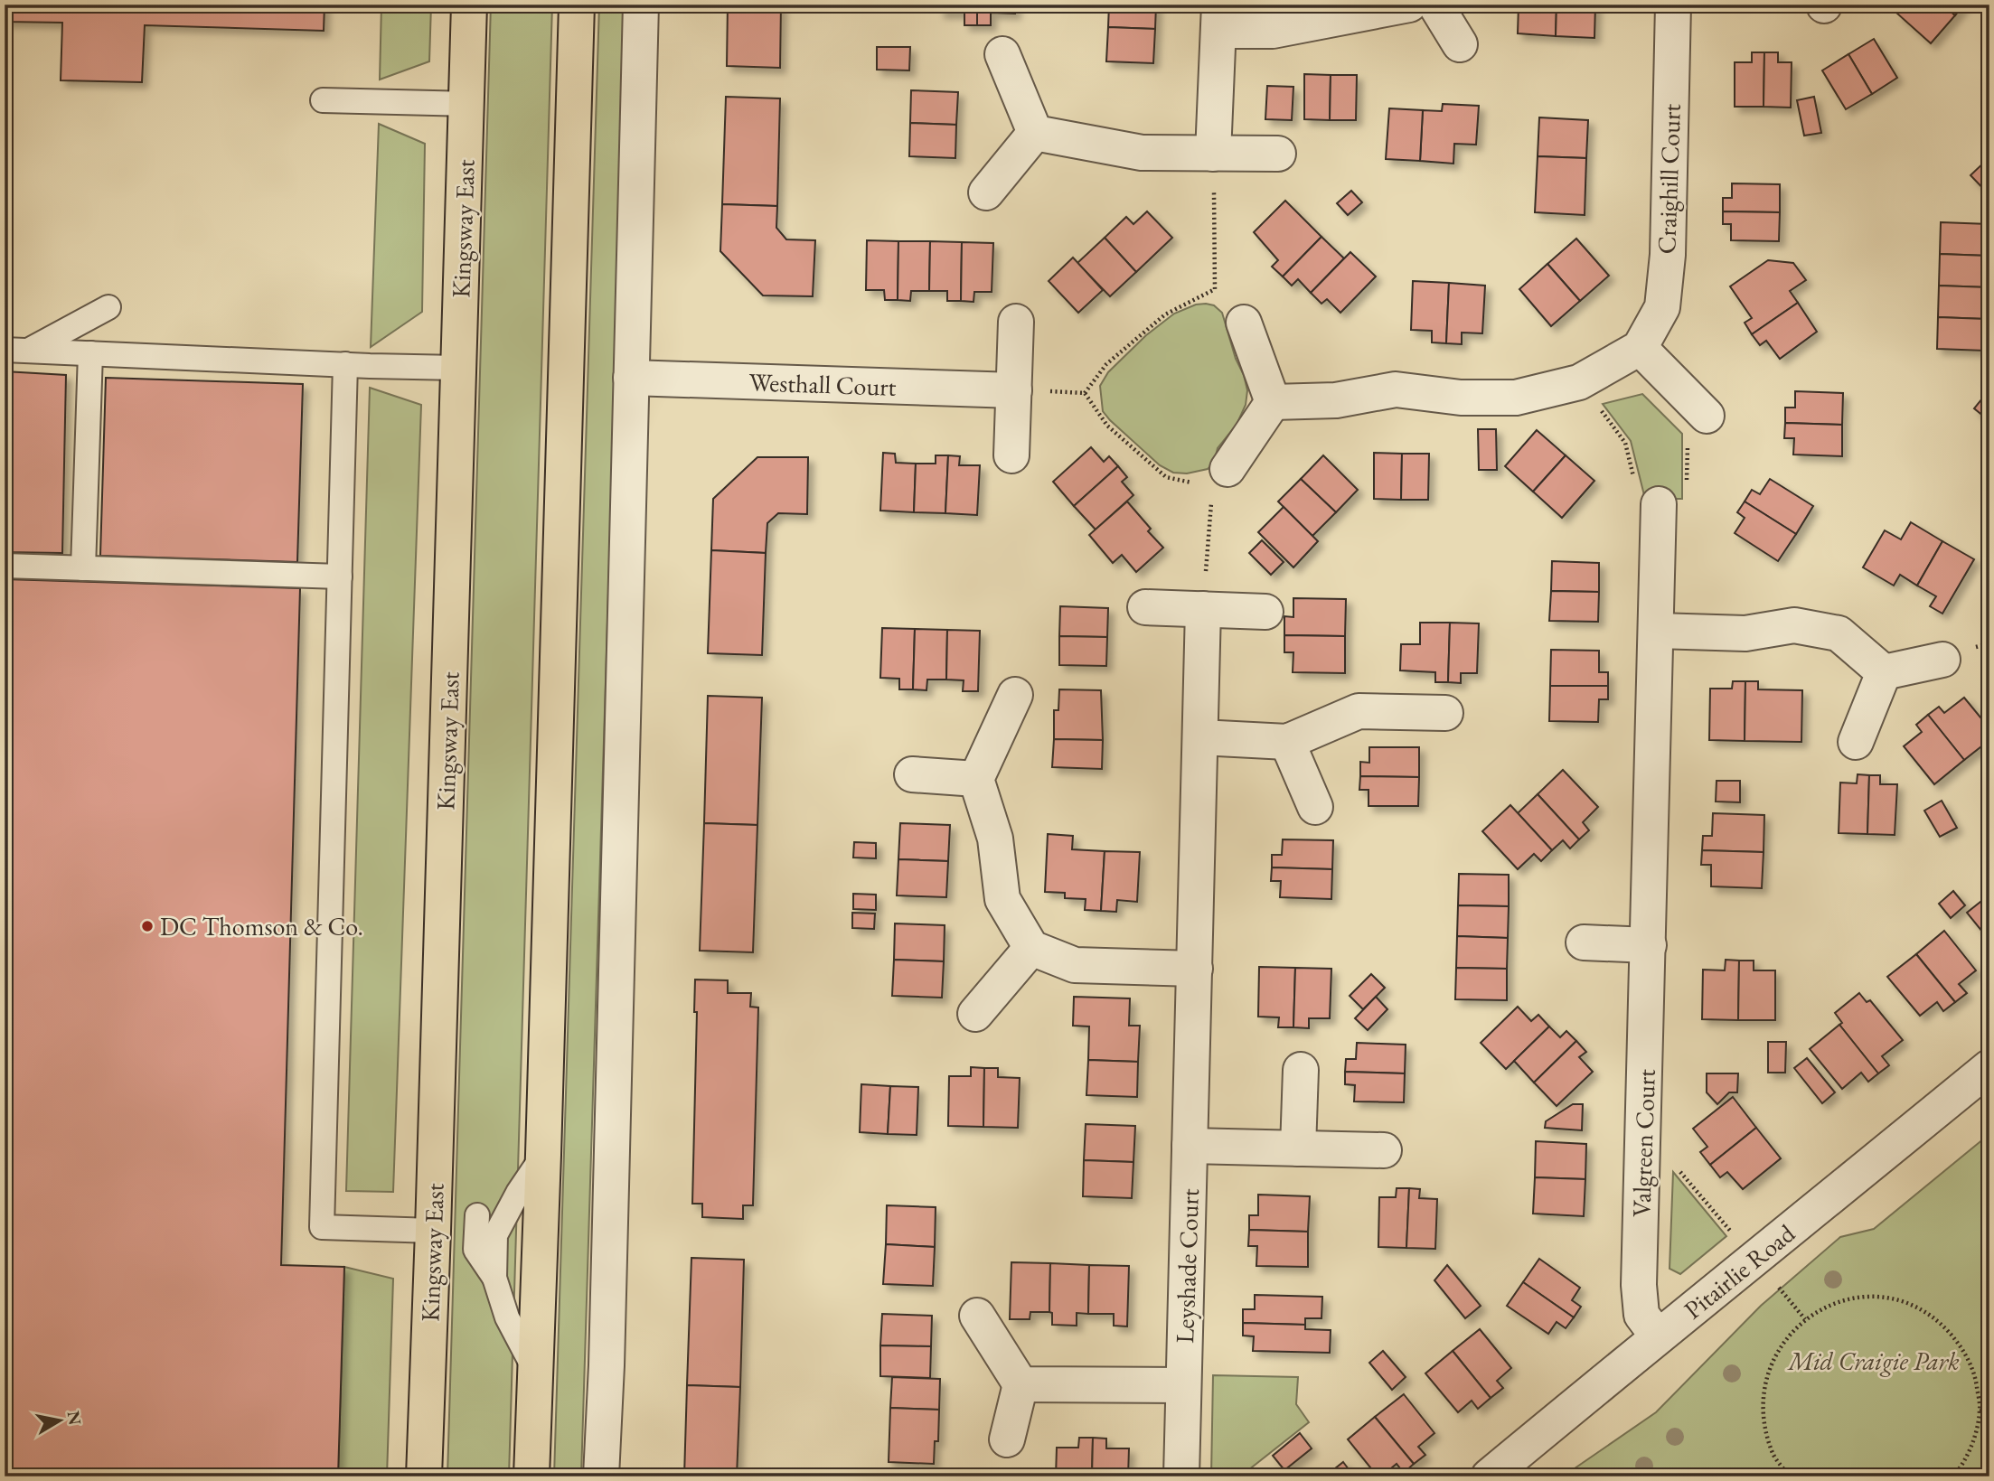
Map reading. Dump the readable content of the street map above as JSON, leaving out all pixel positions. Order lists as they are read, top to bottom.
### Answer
{
  "streets": {
    "highway": ["Kingsway East"],
    "street": [
      "Craighill Court",
      "Westhall Court",
      "Valgreen Court",
      "Leyshade Court",
      "Pitairlie Road"
    ]
  },
  "crossings": [
    ["Valgreen Court", "Pitairlie Road"]
  ],
  "parks": ["Mid Craigie Park"],
  "places": ["DC Thomson & Co."],
  "north": "right"
}
